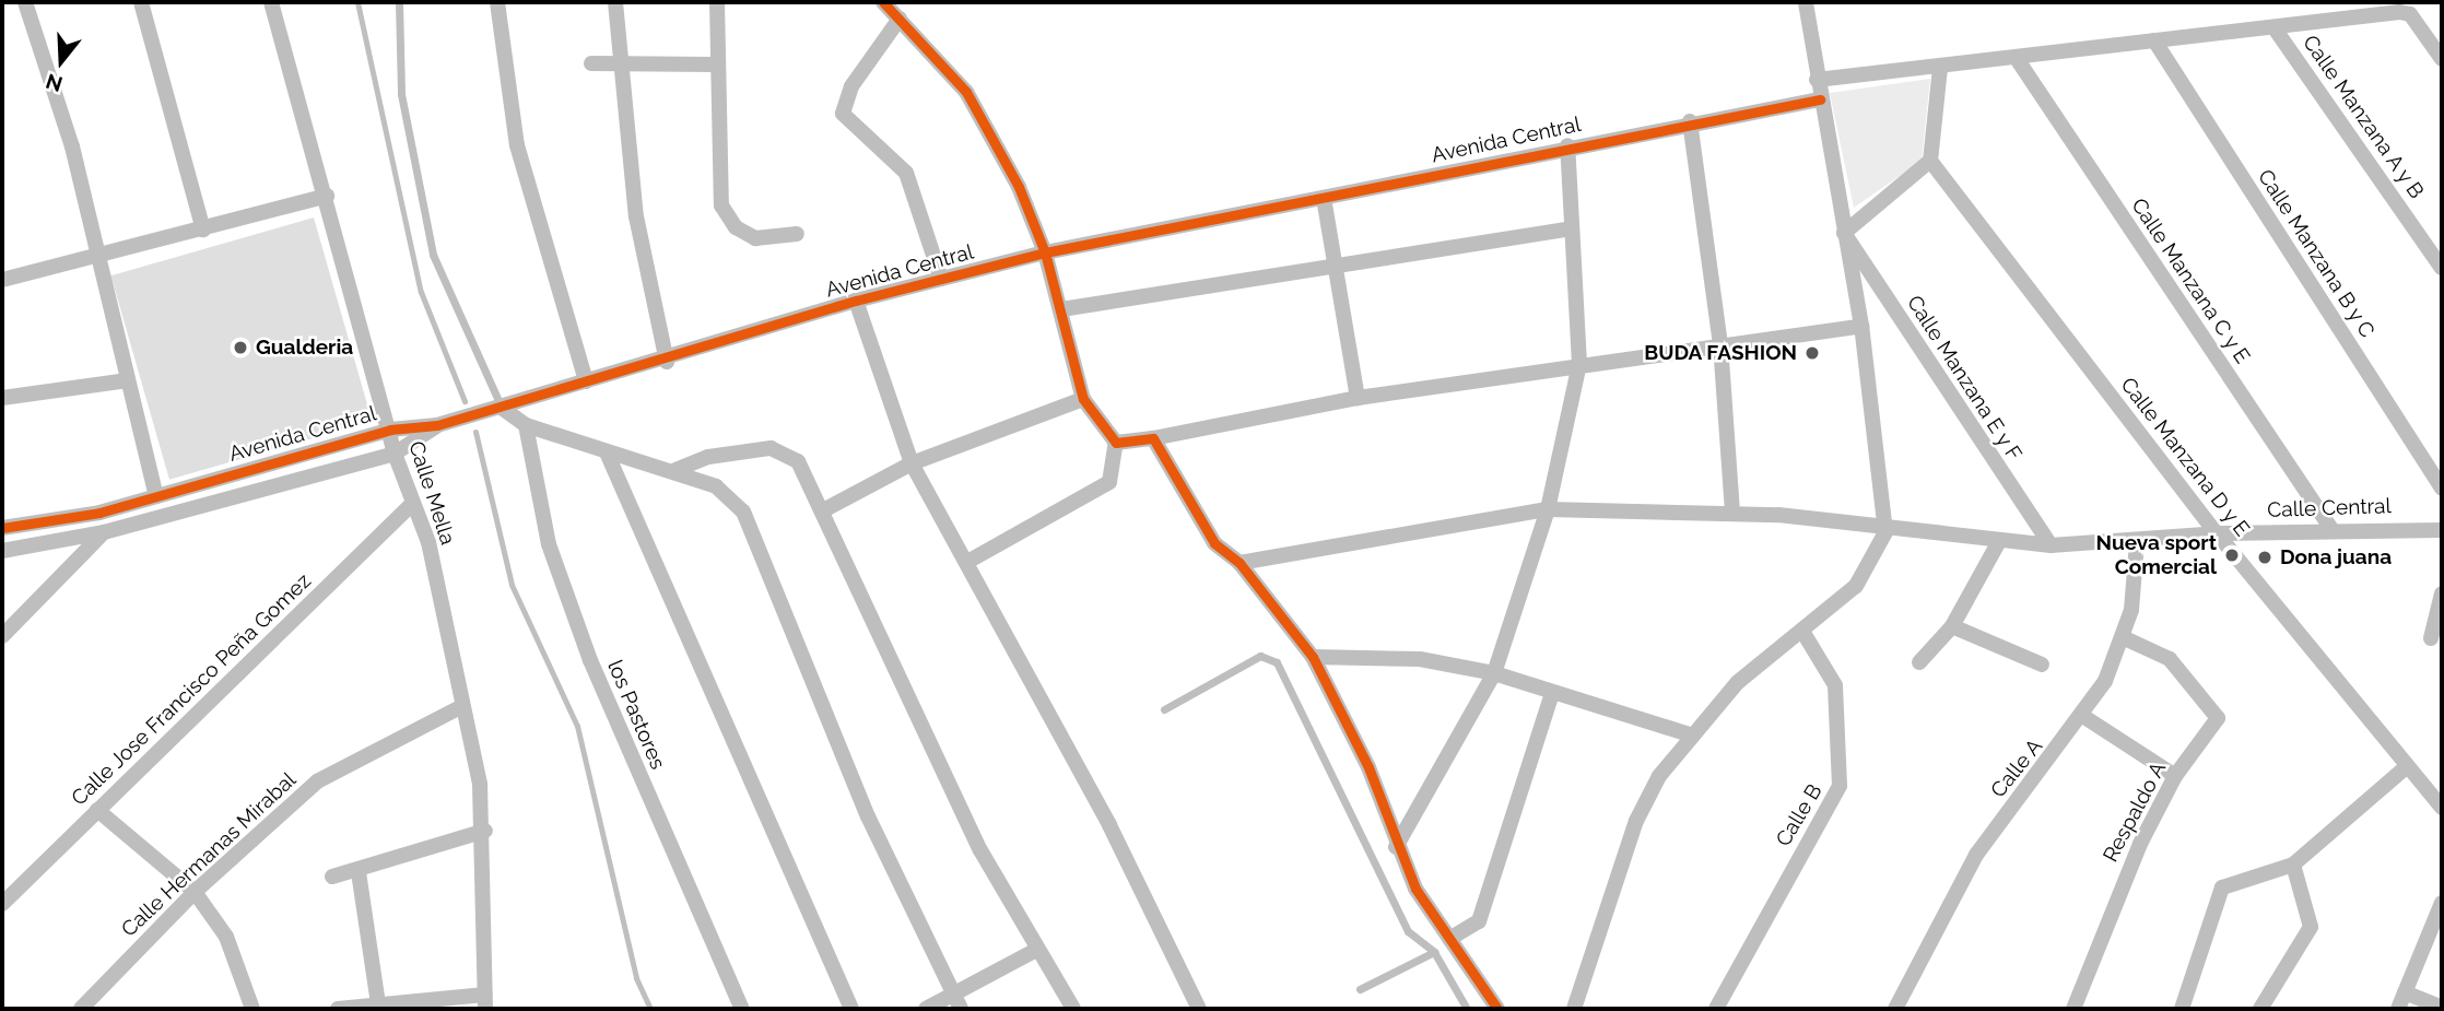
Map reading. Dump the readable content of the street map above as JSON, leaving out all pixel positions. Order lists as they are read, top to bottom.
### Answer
{
  "streets": {
    "street": [
      "Calle Manzana A y B",
      "Avenida Central",
      "Calle Manzana B y C",
      "Calle Manzana C y E",
      "Calle Manzana E y F",
      "Calle Manzana D y E",
      "Calle Mella",
      "Calle Central",
      "Calle Jose Francisco Peña Gomez",
      "los Pastores",
      "Calle A",
      "Respaldo A",
      "Calle B",
      "Calle Hermanas Mirabal"
    ]
  },
  "crossings": [
    ["Avenida Central", "Calle Mella"],
    ["Calle Manzana C y E", "Calle Central"],
    ["Calle Manzana E y F", "Calle Central"],
    ["Calle Manzana D y E", "Calle Central"],
    ["Calle Mella", "Calle Jose Francisco Peña Gomez"],
    ["Calle Mella", "Calle Hermanas Mirabal"],
    ["Calle Central", "Calle A"],
    ["Calle A", "Respaldo A"]
  ],
  "places": [
    "Gualderia",
    "BUDA FASHION",
    "Nueva sport Comercial",
    "Dona juana"
  ],
  "north": "bottom"
}
